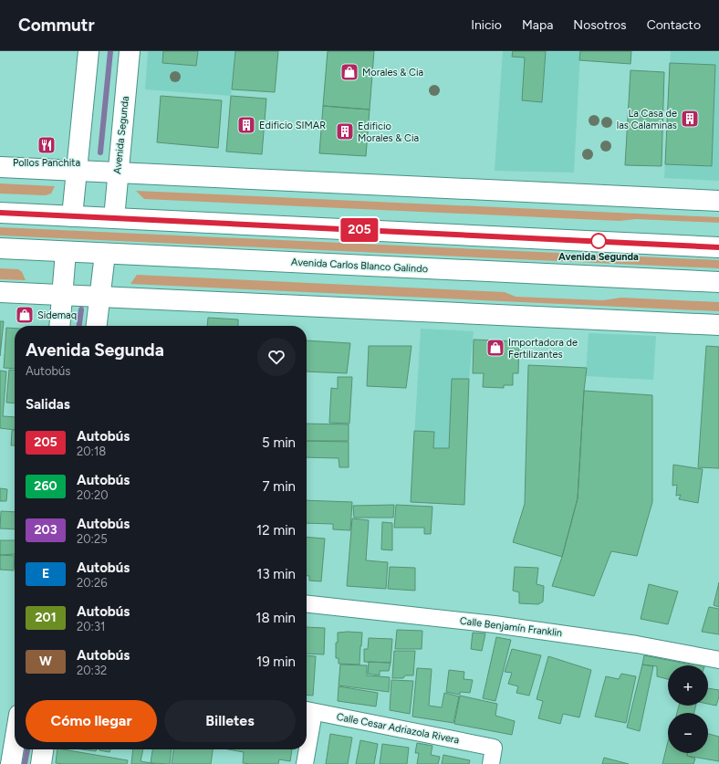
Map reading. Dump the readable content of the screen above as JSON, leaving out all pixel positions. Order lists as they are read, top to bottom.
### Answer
{
  "streets": {
    "main road": ["Avenida Segunda", "Avenida Carlos Blanco Galindo"],
    "street": ["Calle Benjamín Franklin", "Calle Cesar Adriazola Rivera"]
  },
  "places": {
    "shop": ["Morales & Cia", "Sidemaq", "Importadora de Fertilizantes"],
    "building": ["La Casa de las Calaminas", "Edificio SIMAR", "Edificio Morales & Cia"],
    "restaurant": ["Pollos Panchita"],
    "other": ["Avenida Segunda"]
  },
  "lines": ["bus line 205"],
  "page": {
    "header": "Commutr",
    "nav": [
      "Inicio",
      "Mapa",
      "Nosotros",
      "Contacto"
    ],
    "on_map": "205",
    "heading": [
      ["Avenida Segunda", "Autobús"],
      "Salidas"
    ],
    "list": [
      {
        "mark": "205",
        "name": "Autobús",
        "note": "20:18",
        "value": "5 min"
      },
      {
        "mark": "260",
        "name": "Autobús",
        "note": "20:20",
        "value": "7 min"
      },
      {
        "mark": "203",
        "name": "Autobús",
        "note": "20:25",
        "value": "12 min"
      },
      {
        "mark": "E",
        "name": "Autobús",
        "note": "20:26",
        "value": "13 min"
      },
      {
        "mark": "201",
        "name": "Autobús",
        "note": "20:31",
        "value": "18 min"
      },
      {
        "mark": "W",
        "name": "Autobús",
        "note": "20:32",
        "value": "19 min"
      }
    ],
    "map_buttons": ["+", "−"],
    "buttons": ["Cómo llegar", "Billetes"]
  }
}
